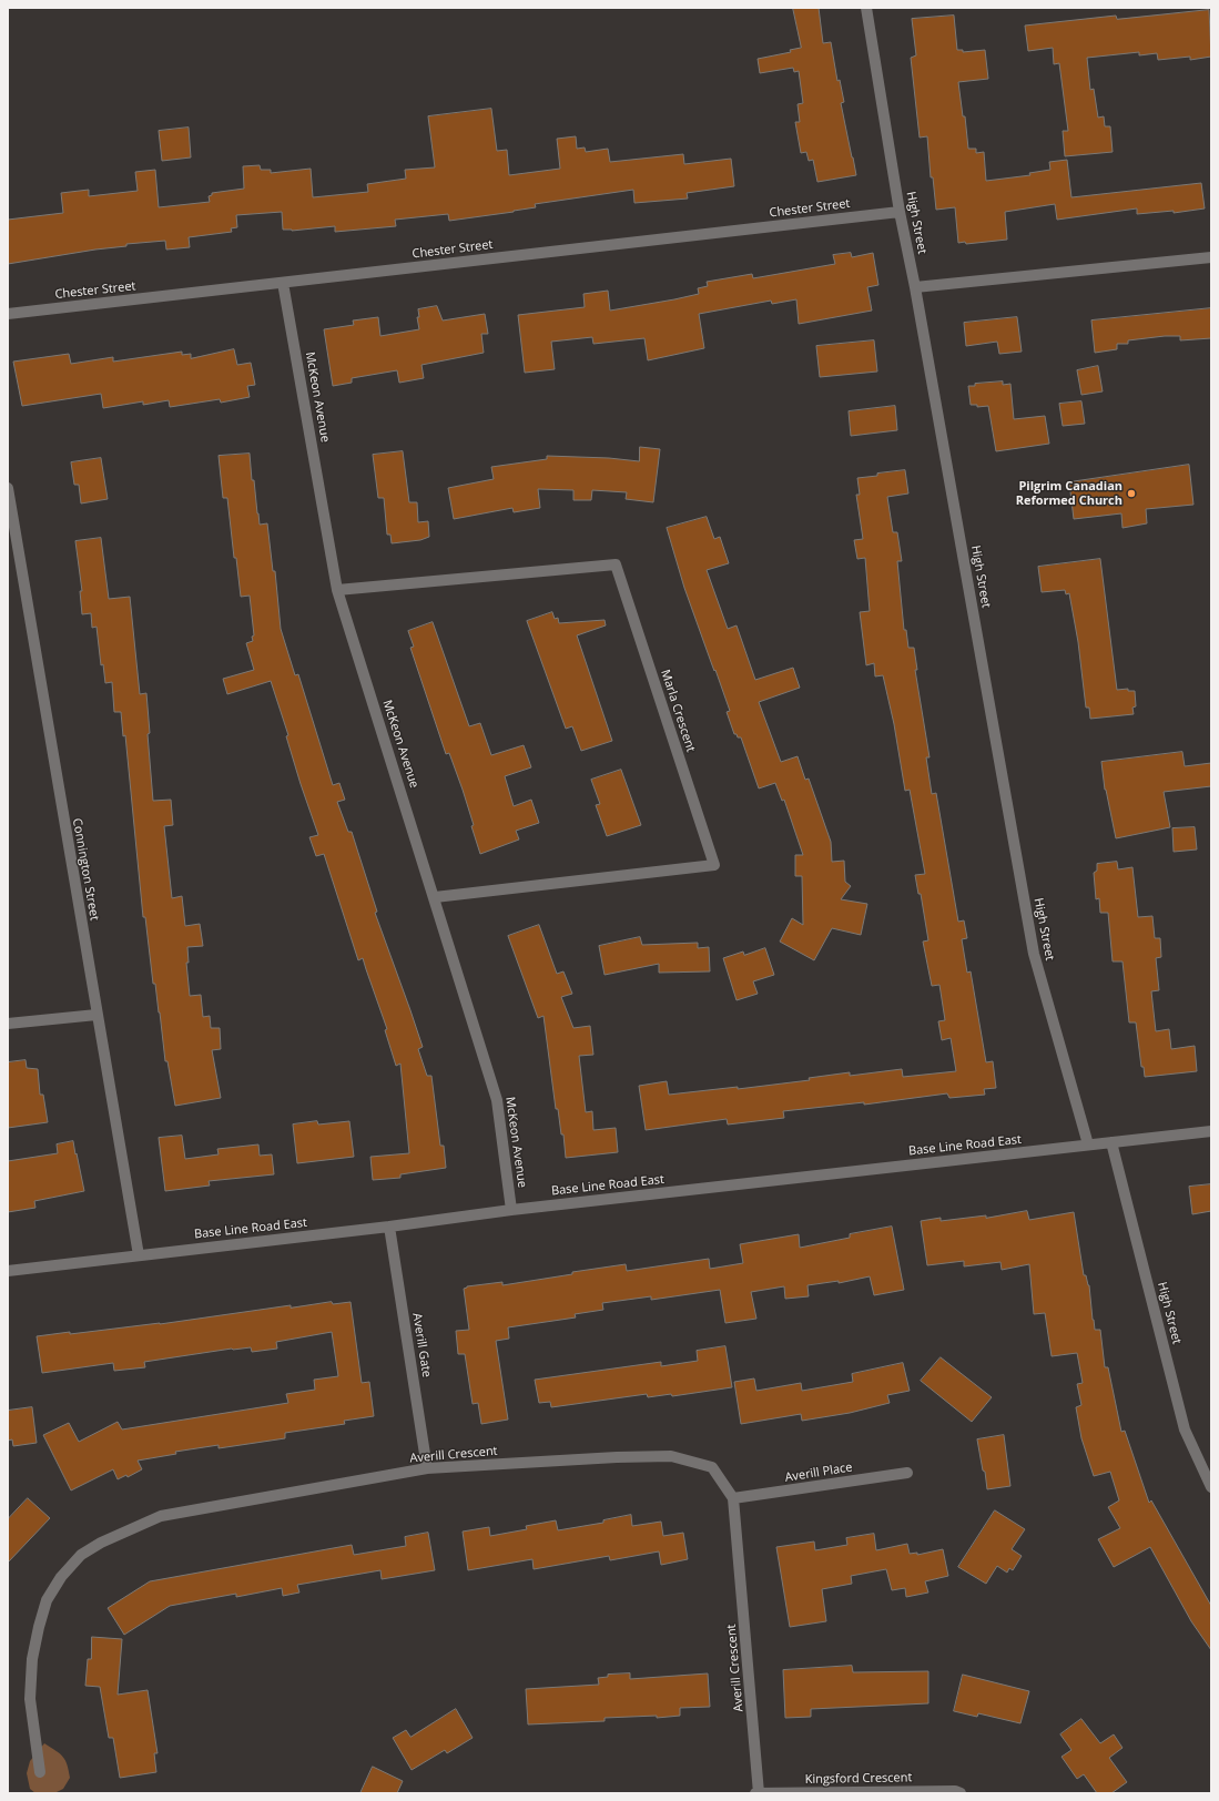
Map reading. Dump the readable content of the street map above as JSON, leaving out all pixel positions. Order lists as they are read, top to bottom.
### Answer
{
  "streets": {
    "street": [
      "Chester Street",
      "High Street",
      "McKeon Avenue",
      "Marla Crescent",
      "Connington Street",
      "Base Line Road East",
      "Averill Gate",
      "Averill Crescent",
      "Averill Place",
      "Kingsford Crescent"
    ]
  },
  "crossings": [
    ["Chester Street", "High Street"],
    ["Chester Street", "McKeon Avenue"],
    ["High Street", "Base Line Road East"],
    ["McKeon Avenue", "Marla Crescent"],
    ["McKeon Avenue", "Base Line Road East"],
    ["Connington Street", "Base Line Road East"],
    ["Base Line Road East", "Averill Gate"],
    ["Averill Gate", "Averill Crescent"],
    ["Averill Crescent", "Averill Place"],
    ["Averill Crescent", "Kingsford Crescent"]
  ],
  "places": ["Pilgrim Canadian Reformed Church"]
}
